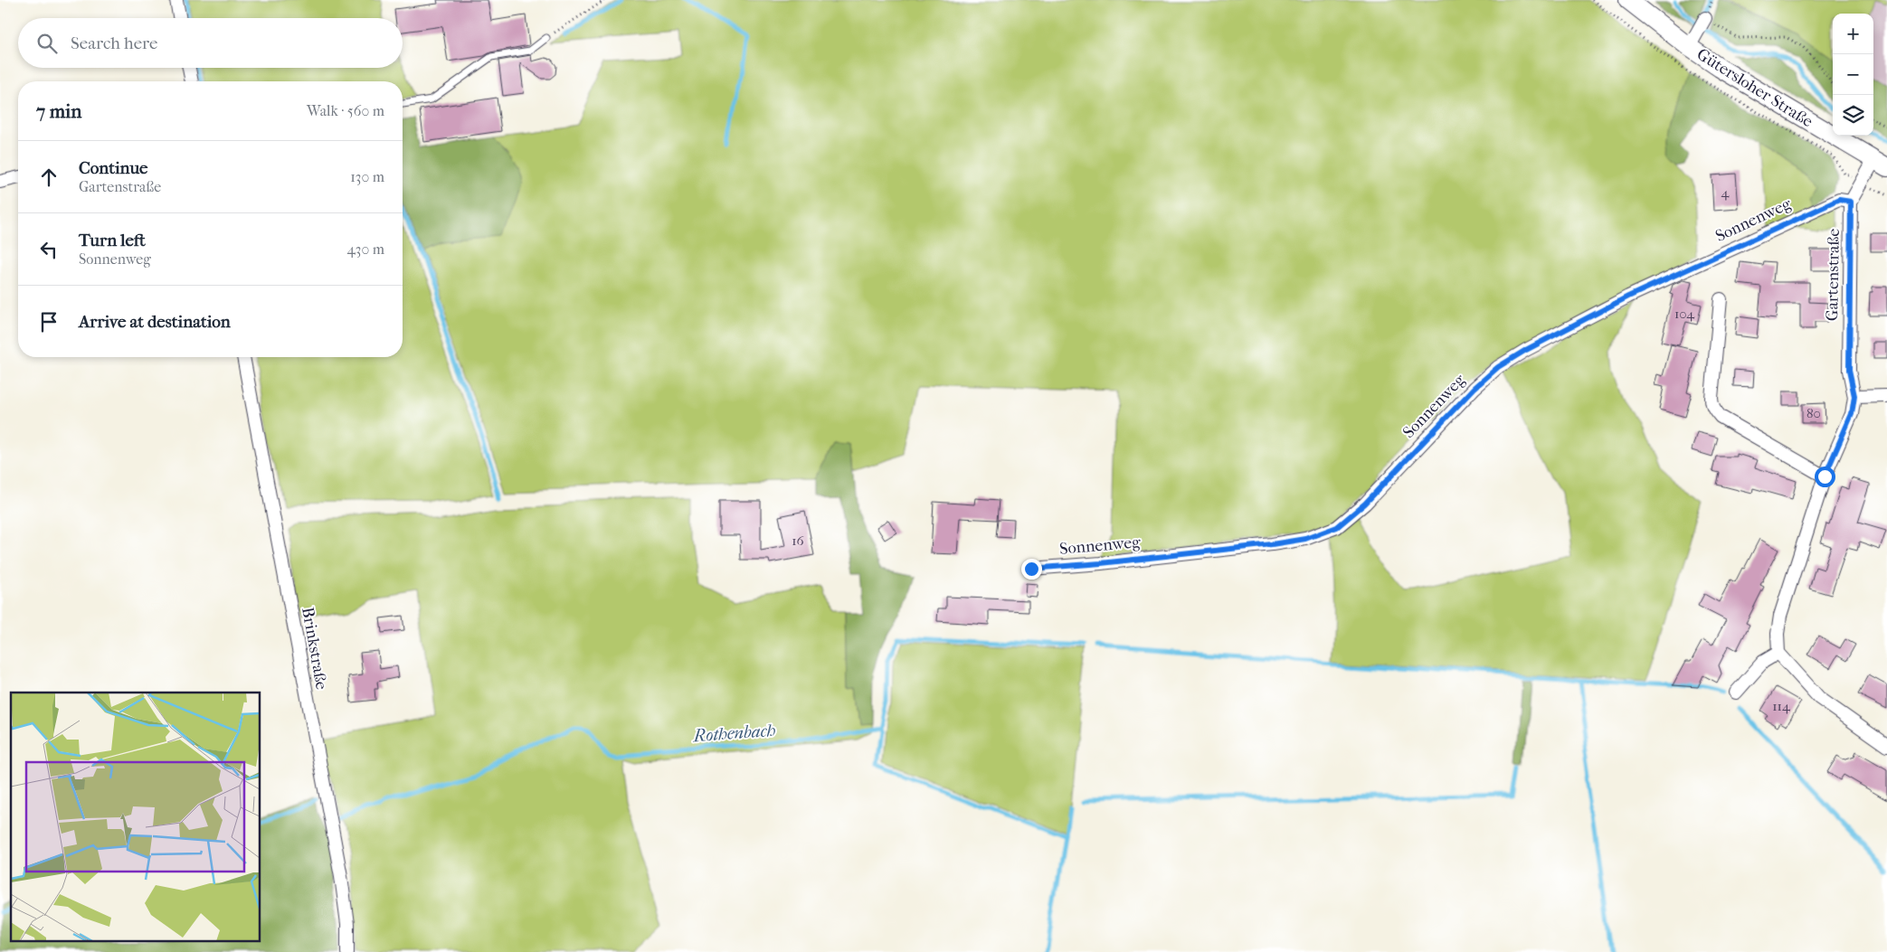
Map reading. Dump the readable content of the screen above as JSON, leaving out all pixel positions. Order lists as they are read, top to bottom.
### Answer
{
  "streets": {
    "main road": ["Gütersloher Straße"],
    "street": ["Sonnenweg", "Gartenstraße", "Brinkstraße"]
  },
  "crossings": [
    ["Gütersloher Straße", "Gartenstraße"],
    ["Sonnenweg", "Gartenstraße"]
  ],
  "water": ["Rothenbach"],
  "house_numbers": [
    "4",
    "104",
    "80",
    "16",
    "114"
  ],
  "page": {
    "map_buttons": ["+", "−"],
    "search": "Search here",
    "heading": ["7 min", "Walk · 560 m"],
    "list": [
      ["Continue", "Gartenstraße", "130 m"],
      ["Turn left", "Sonnenweg", "430 m"],
      "Arrive at destination"
    ]
  }
}
